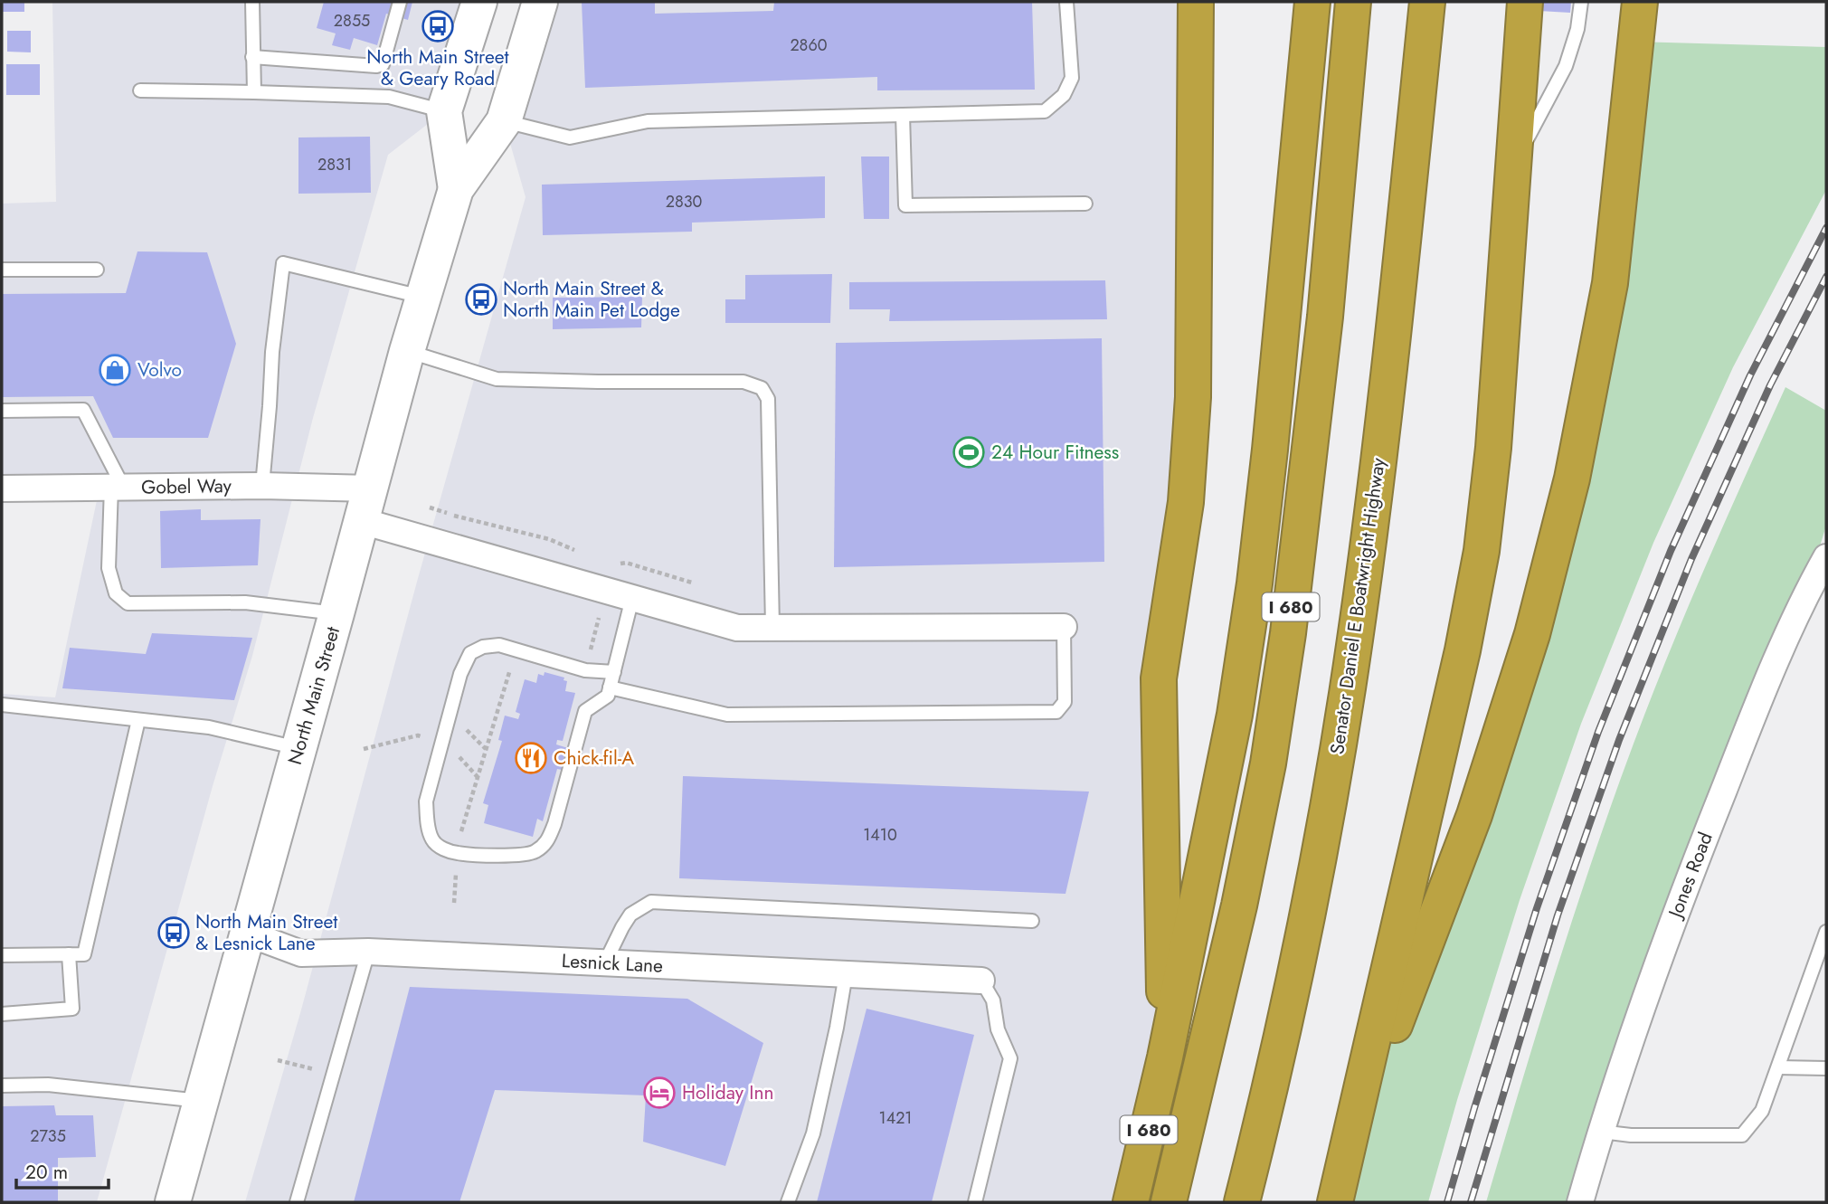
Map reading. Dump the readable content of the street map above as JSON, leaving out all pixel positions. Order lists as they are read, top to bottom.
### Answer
{
  "streets": {
    "highway": ["Senator Daniel E Boatwright Highway", "I 680"],
    "main road": ["North Main Street"],
    "street": ["Gobel Way", "Jones Road", "Lesnick Lane"]
  },
  "crossings": [
    ["Gobel Way", "North Main Street"],
    ["North Main Street", "Lesnick Lane"]
  ],
  "places": {
    "bus stop": ["North Main Street & Geary Road", "North Main Street & North Main Pet Lodge", "North Main Street & Lesnick Lane"],
    "shop": ["Volvo"],
    "sports": ["24 Hour Fitness"],
    "restaurant": ["Chick-fil-A"],
    "hotel": ["Holiday Inn"]
  },
  "house_numbers": [
    "2855",
    "2860",
    "2831",
    "2830",
    "1410",
    "1421",
    "2735"
  ],
  "scale_bar": "20 m"
}
